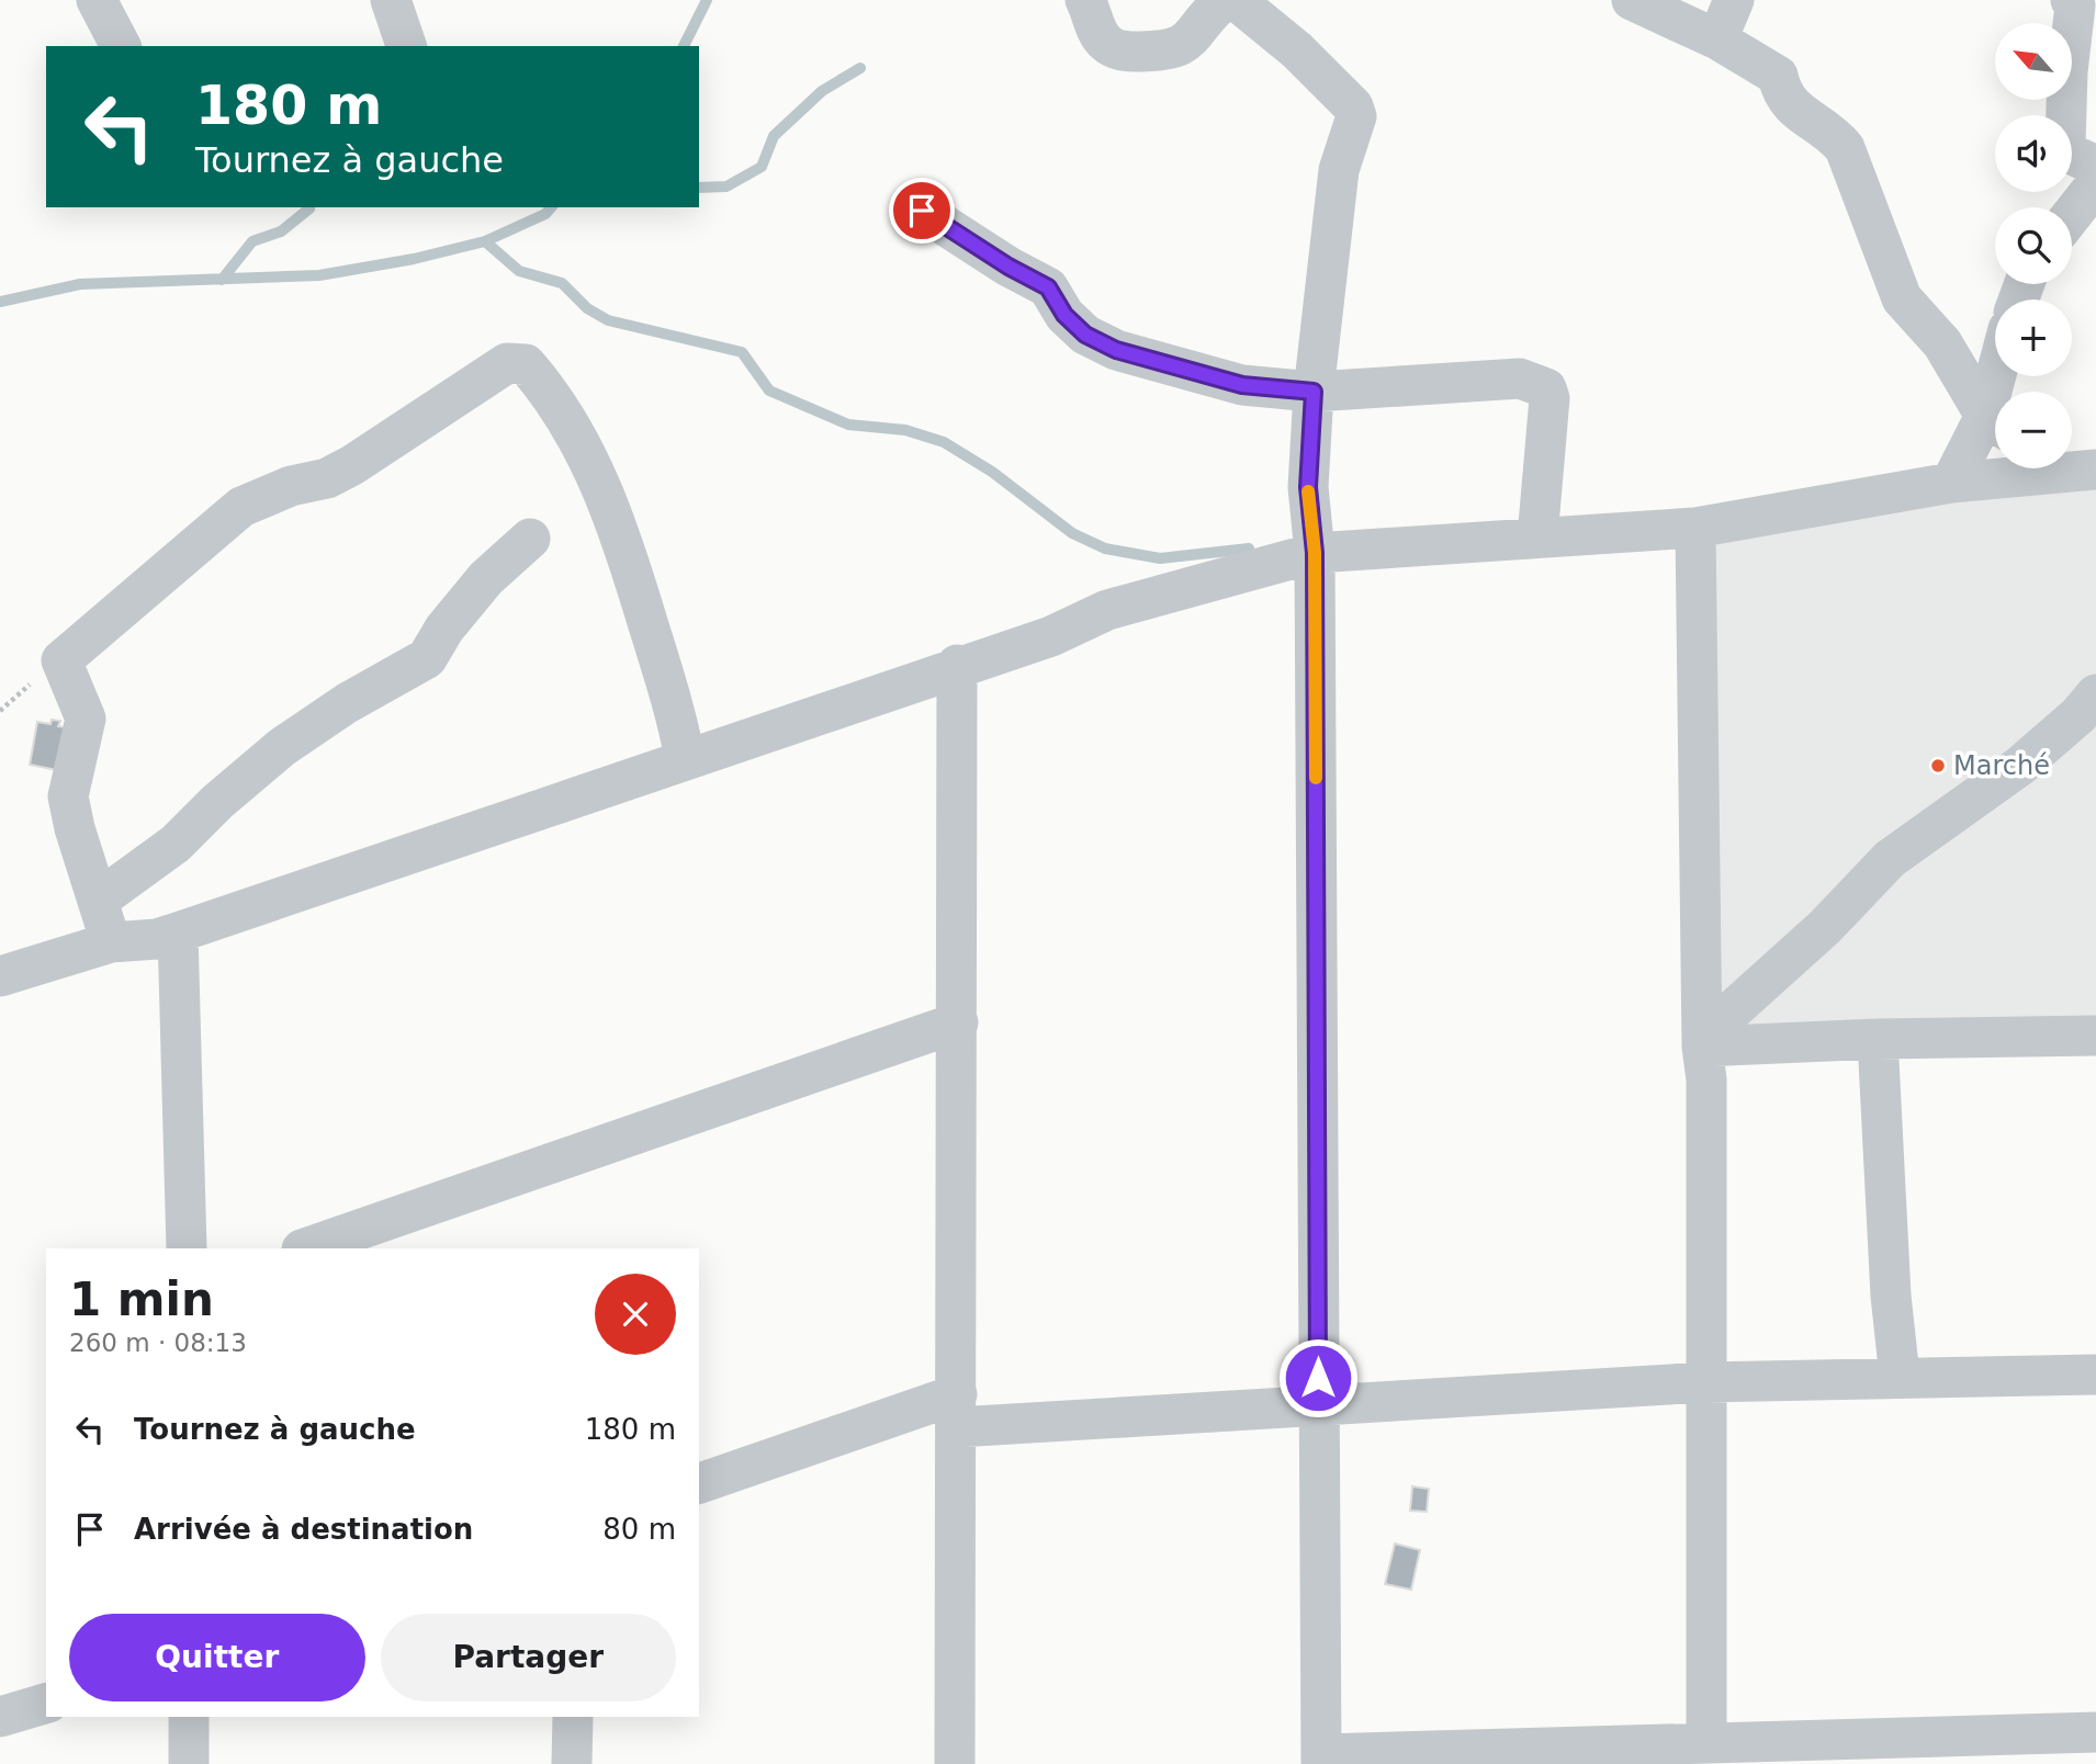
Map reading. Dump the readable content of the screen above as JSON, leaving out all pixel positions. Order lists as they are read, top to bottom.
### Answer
{
  "places": ["Marché"],
  "north": "top left",
  "page": {
    "map_buttons": ["+", "−"],
    "turn": ["180 m", "Tournez à gauche"],
    "heading": ["1 min", "260 m · 08:13"],
    "list": [
      {
        "name": "Tournez à gauche",
        "value": "180 m"
      },
      {
        "name": "Arrivée à destination",
        "value": "80 m"
      }
    ],
    "buttons": ["Quitter", "Partager"]
  }
}
